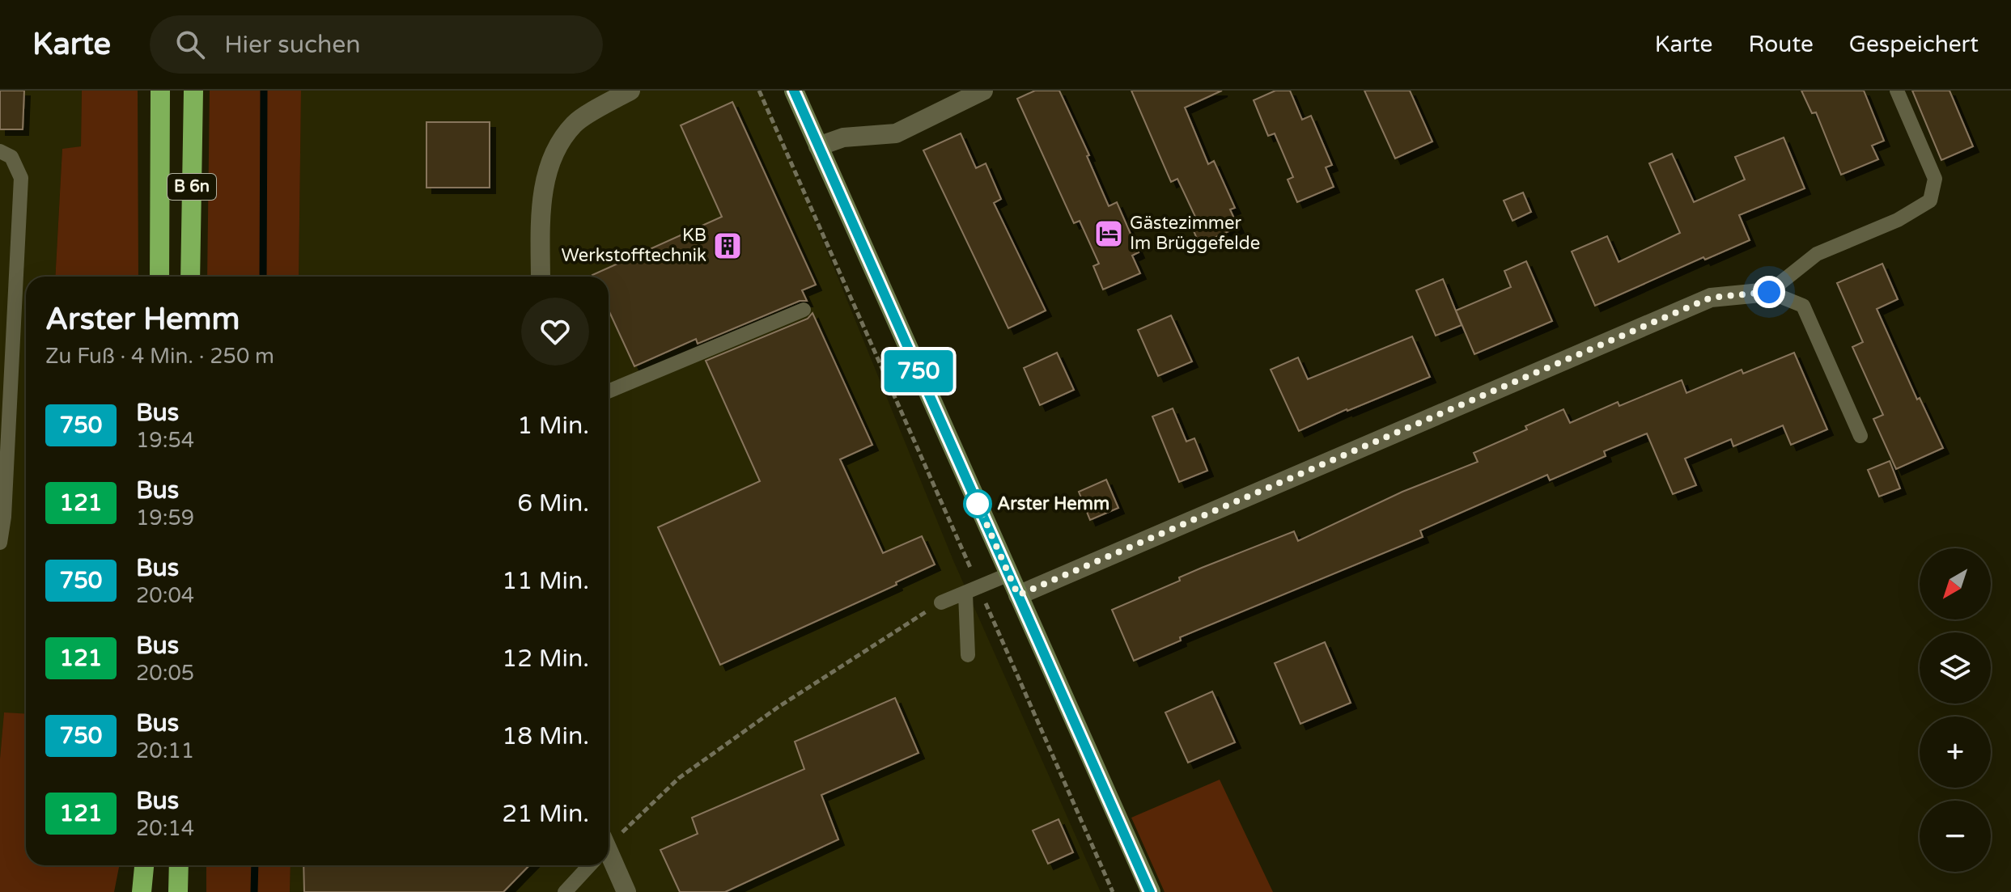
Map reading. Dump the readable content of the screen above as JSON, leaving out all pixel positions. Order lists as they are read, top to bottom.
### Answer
{
  "streets": {
    "highway": ["B 6n"]
  },
  "places": {
    "hotel": ["Gästezimmer Im Brüggefelde"],
    "building": ["KB Werkstofftechnik"],
    "other": ["Arster Hemm"]
  },
  "lines": ["bus line 750"],
  "north": "bottom left",
  "page": {
    "header": "Karte",
    "search": "Hier suchen",
    "nav": ["Karte", "Route", "Gespeichert"],
    "on_map": "750",
    "heading": ["Arster Hemm", "Zu Fuß · 4 Min. · 250 m"],
    "list": [
      {
        "mark": "750",
        "name": "Bus",
        "note": "19:54",
        "value": "1 Min."
      },
      {
        "mark": "121",
        "name": "Bus",
        "note": "19:59",
        "value": "6 Min."
      },
      {
        "mark": "750",
        "name": "Bus",
        "note": "20:04",
        "value": "11 Min."
      },
      {
        "mark": "121",
        "name": "Bus",
        "note": "20:05",
        "value": "12 Min."
      },
      {
        "mark": "750",
        "name": "Bus",
        "note": "20:11",
        "value": "18 Min."
      },
      {
        "mark": "121",
        "name": "Bus",
        "note": "20:14",
        "value": "21 Min."
      }
    ],
    "map_buttons": ["+", "−"]
  }
}
